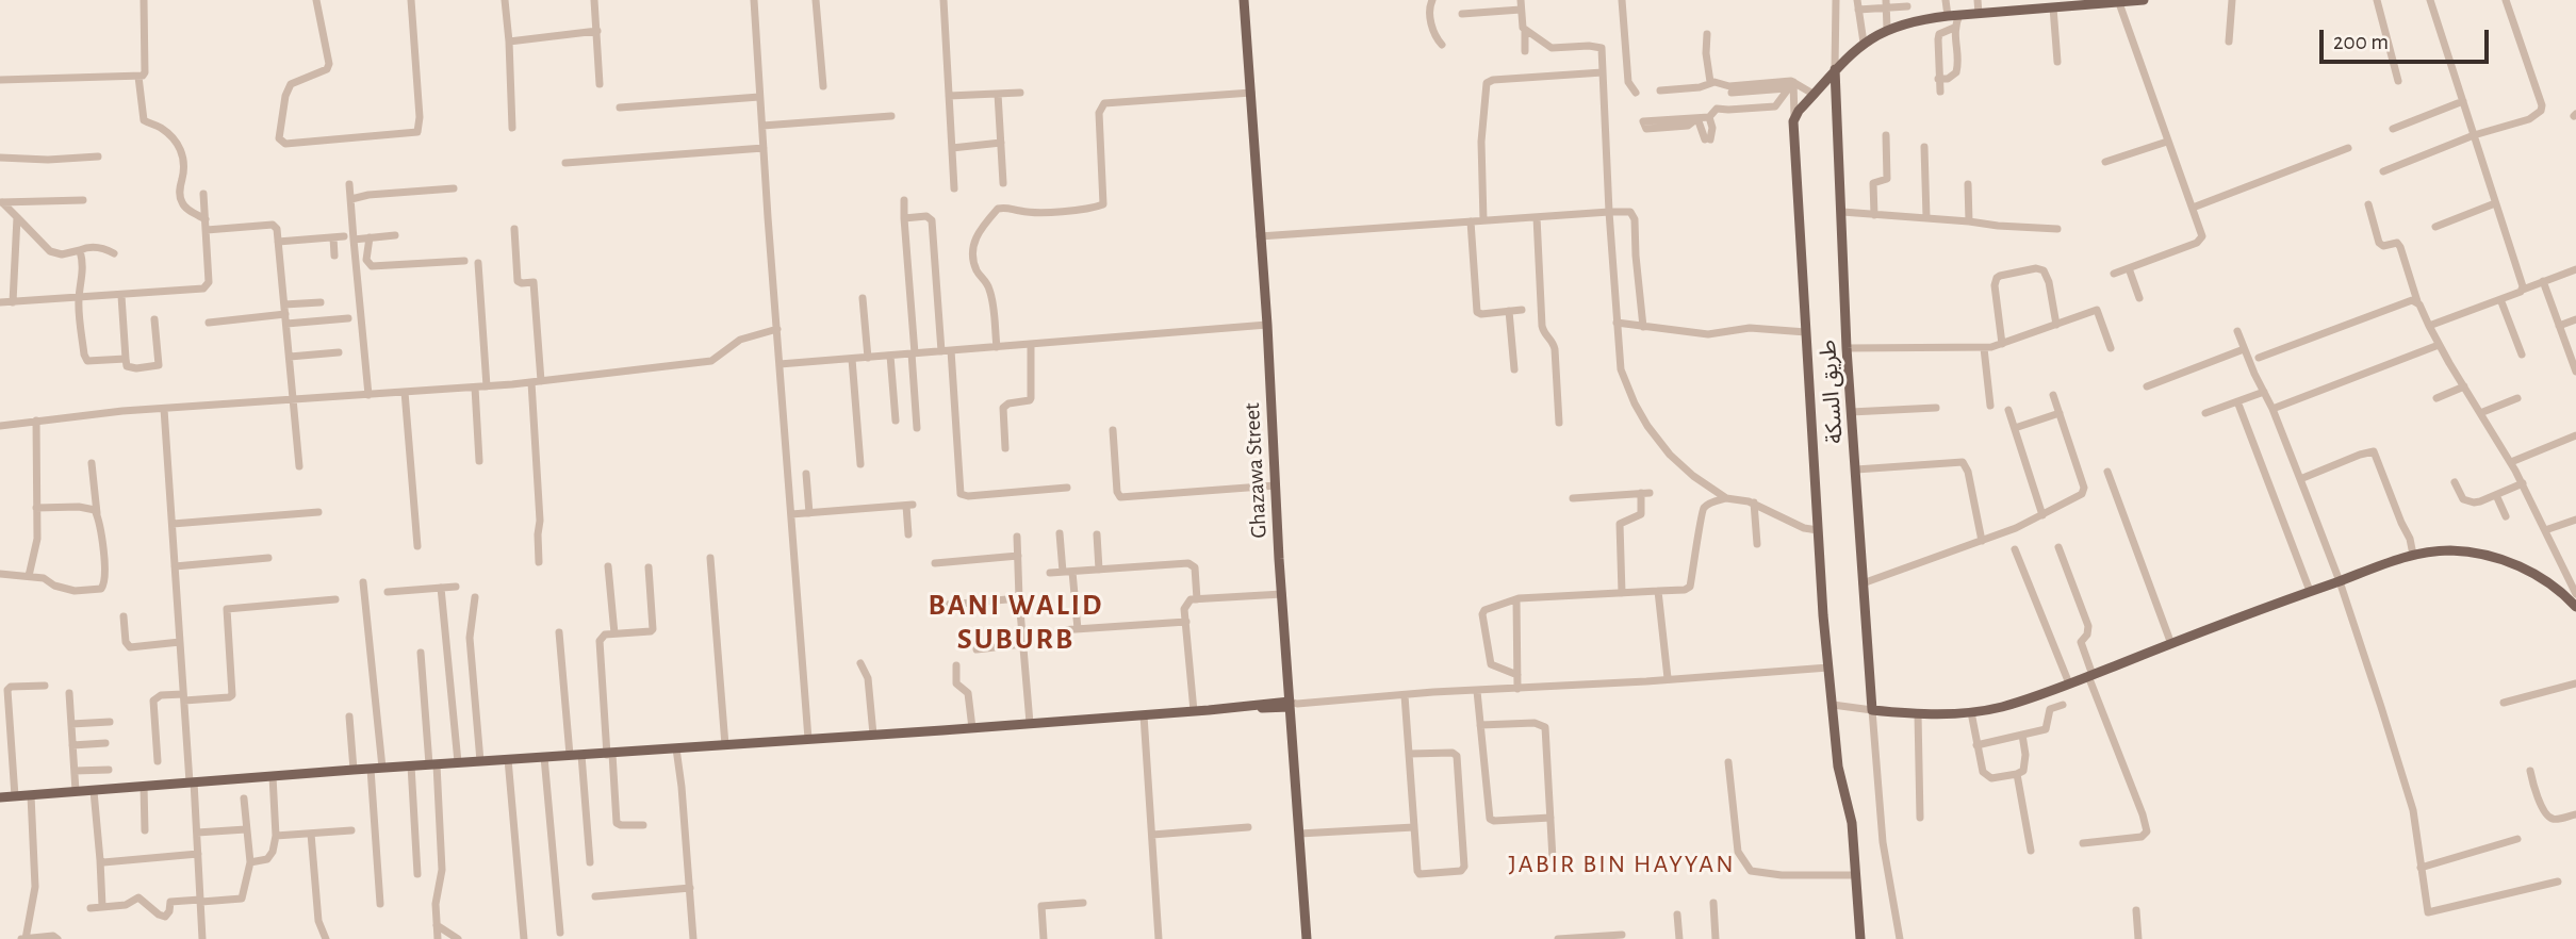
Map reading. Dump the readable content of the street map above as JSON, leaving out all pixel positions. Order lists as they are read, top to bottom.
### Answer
{
  "streets": {
    "main road": ["طريق السكة", "Ghazawa Street"]
  },
  "districts": ["BANI WALID SUBURB", "JABIR BIN HAYYAN"],
  "scale_bar": "200 m"
}
